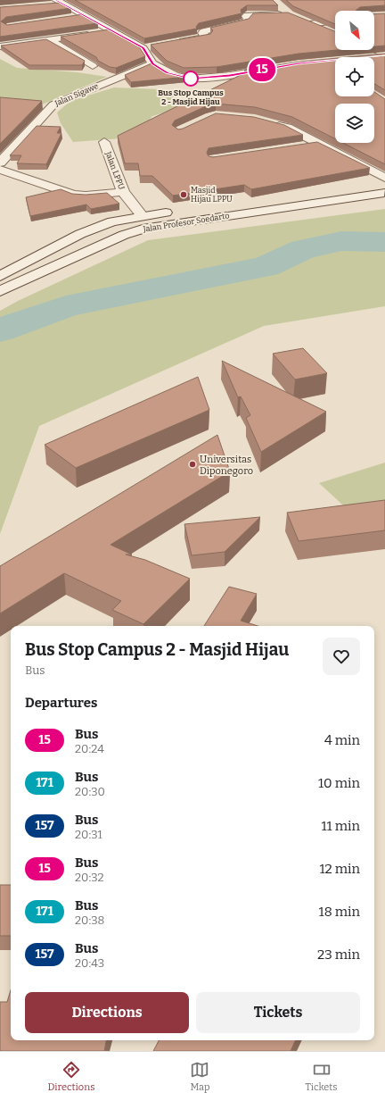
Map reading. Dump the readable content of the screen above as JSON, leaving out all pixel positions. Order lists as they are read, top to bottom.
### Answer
{
  "streets": {
    "street": ["Jalan Sigawe", "Jalan LPPU", "Jalan Profesor Soedarto"]
  },
  "crossings": [
    ["Jalan LPPU", "Jalan Profesor Soedarto"]
  ],
  "places": ["Bus Stop Campus 2 - Masjid Hijau", "Masjid Hijau LPPU", "Universitas Diponegoro"],
  "lines": ["bus line 15"],
  "north": "bottom right",
  "page": {
    "on_map": "15",
    "heading": [
      ["Bus Stop Campus 2 - Masjid Hijau", "Bus"],
      "Departures"
    ],
    "list": [
      {
        "mark": "15",
        "name": "Bus",
        "note": "20:24",
        "value": "4 min"
      },
      {
        "mark": "171",
        "name": "Bus",
        "note": "20:30",
        "value": "10 min"
      },
      {
        "mark": "157",
        "name": "Bus",
        "note": "20:31",
        "value": "11 min"
      },
      {
        "mark": "15",
        "name": "Bus",
        "note": "20:32",
        "value": "12 min"
      },
      {
        "mark": "171",
        "name": "Bus",
        "note": "20:38",
        "value": "18 min"
      },
      {
        "mark": "157",
        "name": "Bus",
        "note": "20:43",
        "value": "23 min"
      }
    ],
    "buttons": ["Directions", "Tickets"],
    "tabs": ["Directions", "Map", "Tickets"]
  }
}
